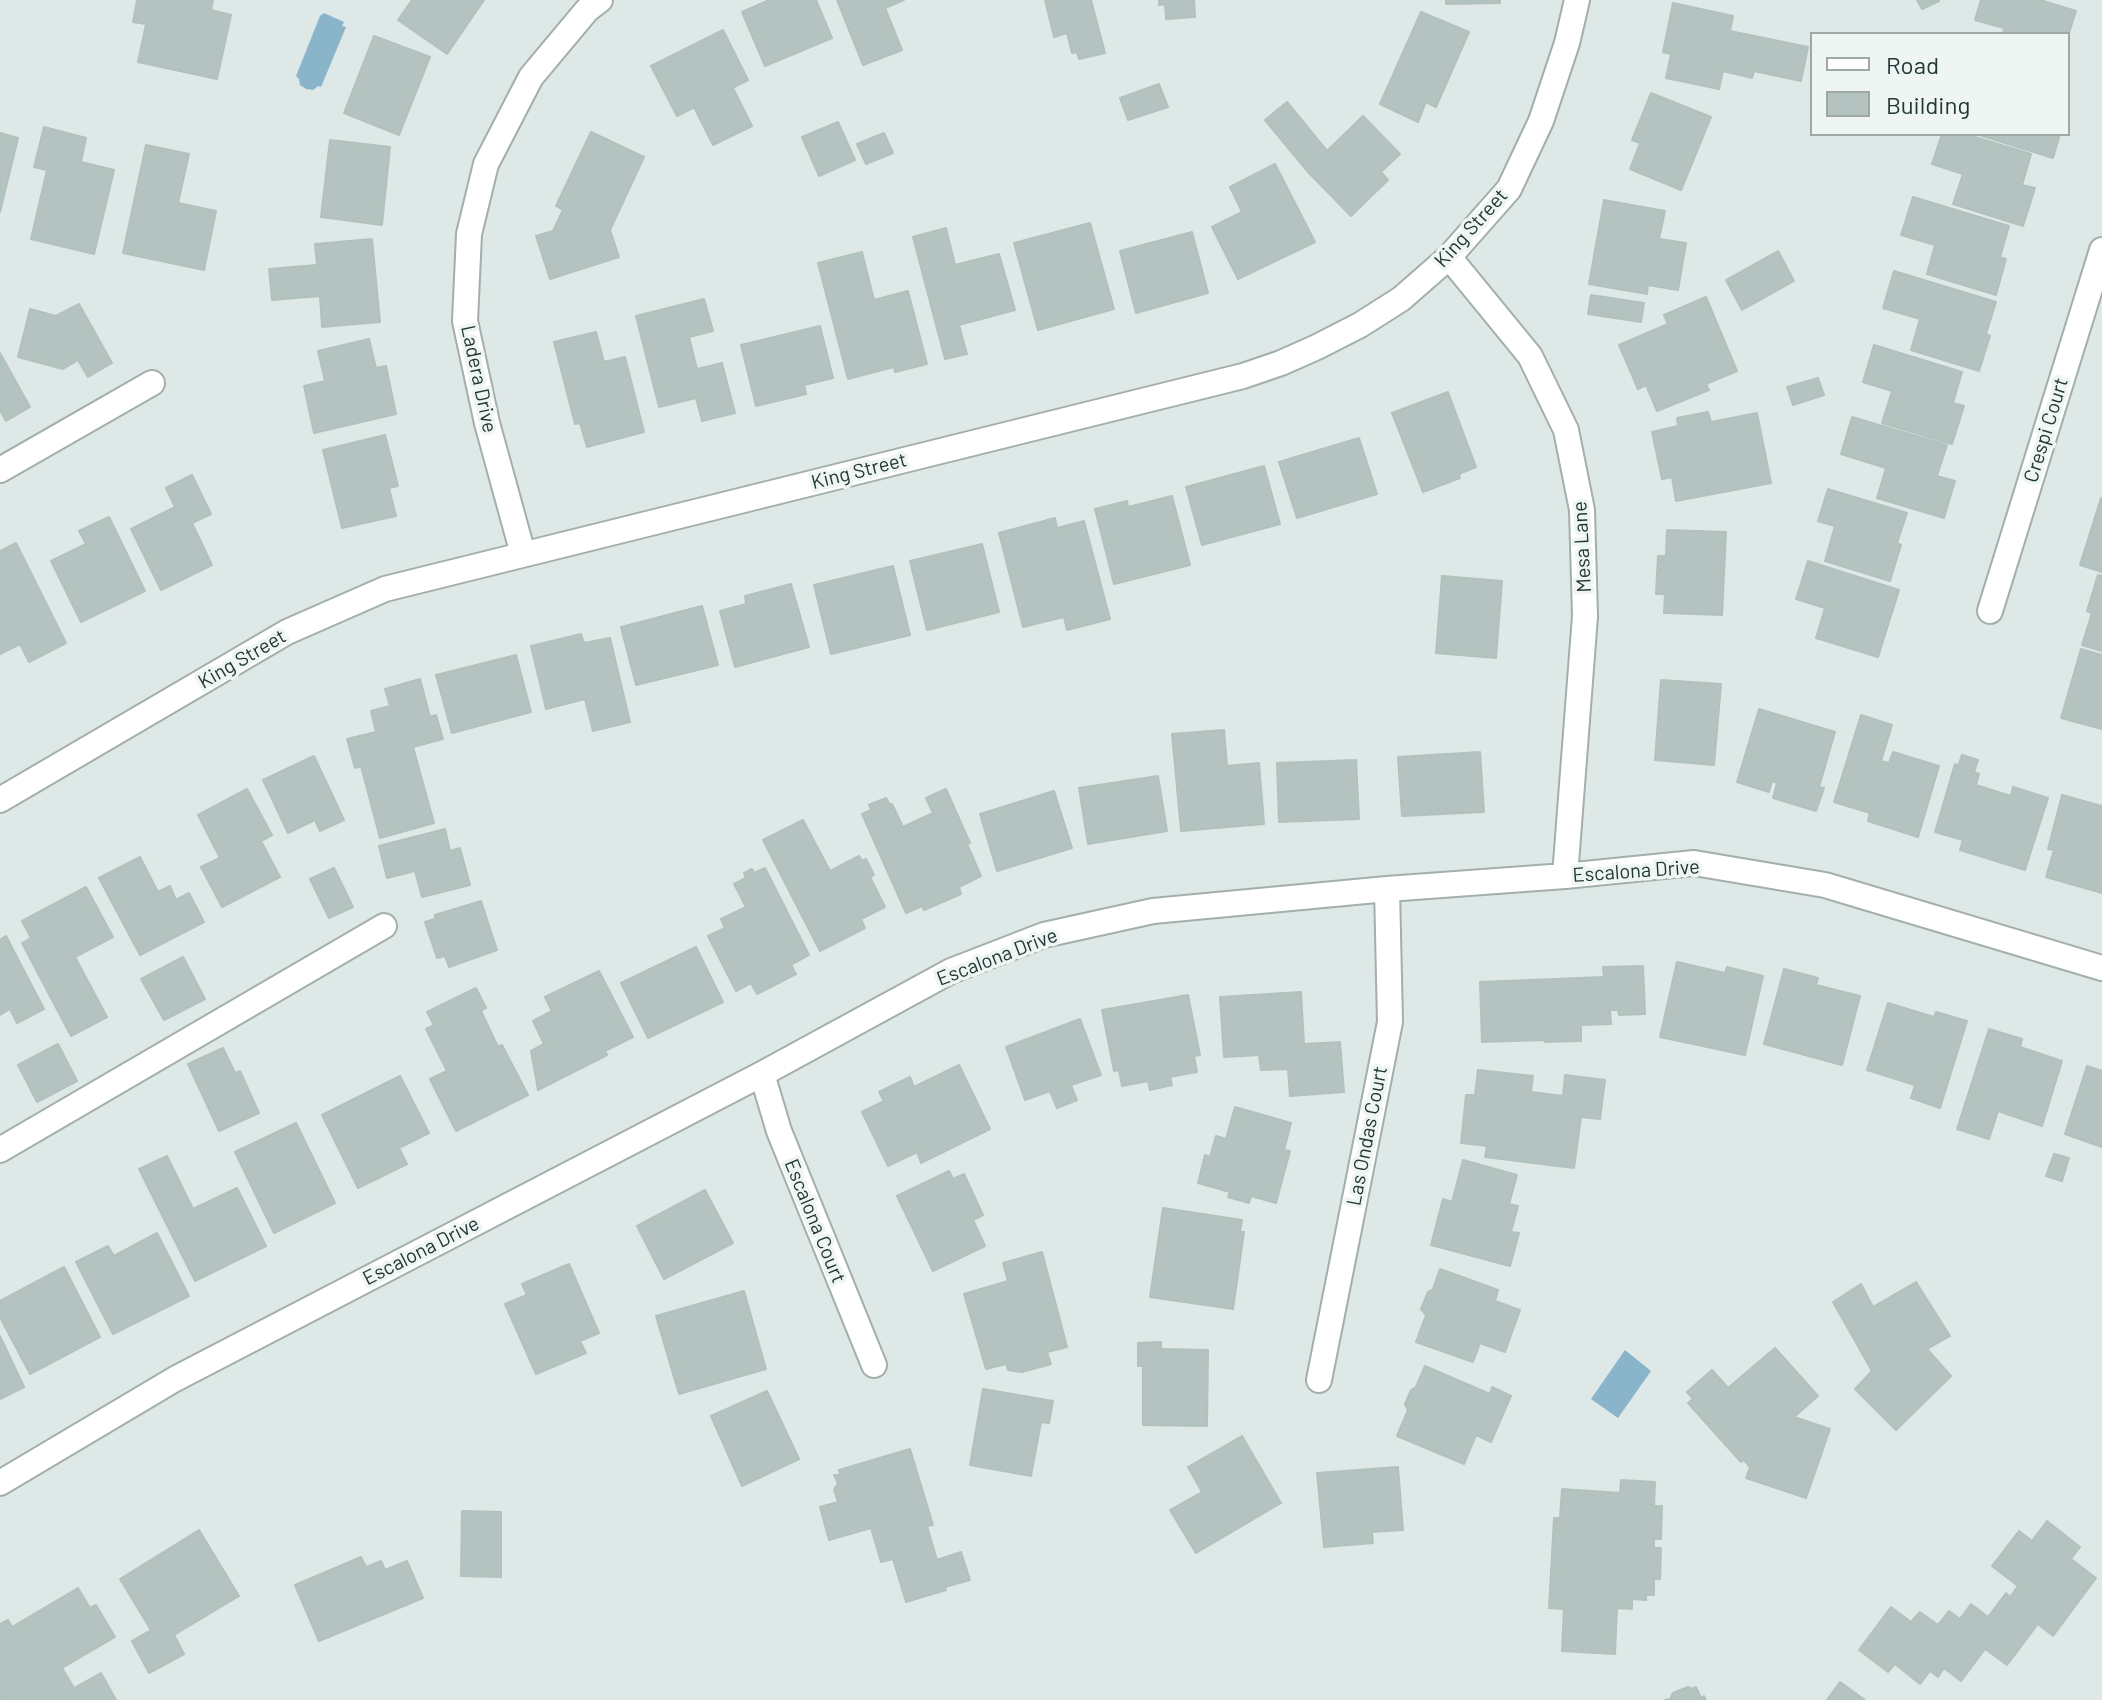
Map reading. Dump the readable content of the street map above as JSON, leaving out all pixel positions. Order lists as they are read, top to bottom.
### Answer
{
  "streets": {
    "street": [
      "King Street",
      "Ladera Drive",
      "Crespi Court",
      "Mesa Lane",
      "Escalona Drive",
      "Las Ondas Court",
      "Escalona Court"
    ]
  },
  "crossings": [
    ["King Street", "Ladera Drive"],
    ["King Street", "Mesa Lane"],
    ["Mesa Lane", "Escalona Drive"],
    ["Escalona Drive", "Las Ondas Court"],
    ["Escalona Drive", "Escalona Court"]
  ],
  "legend": ["Road", "Building"]
}
